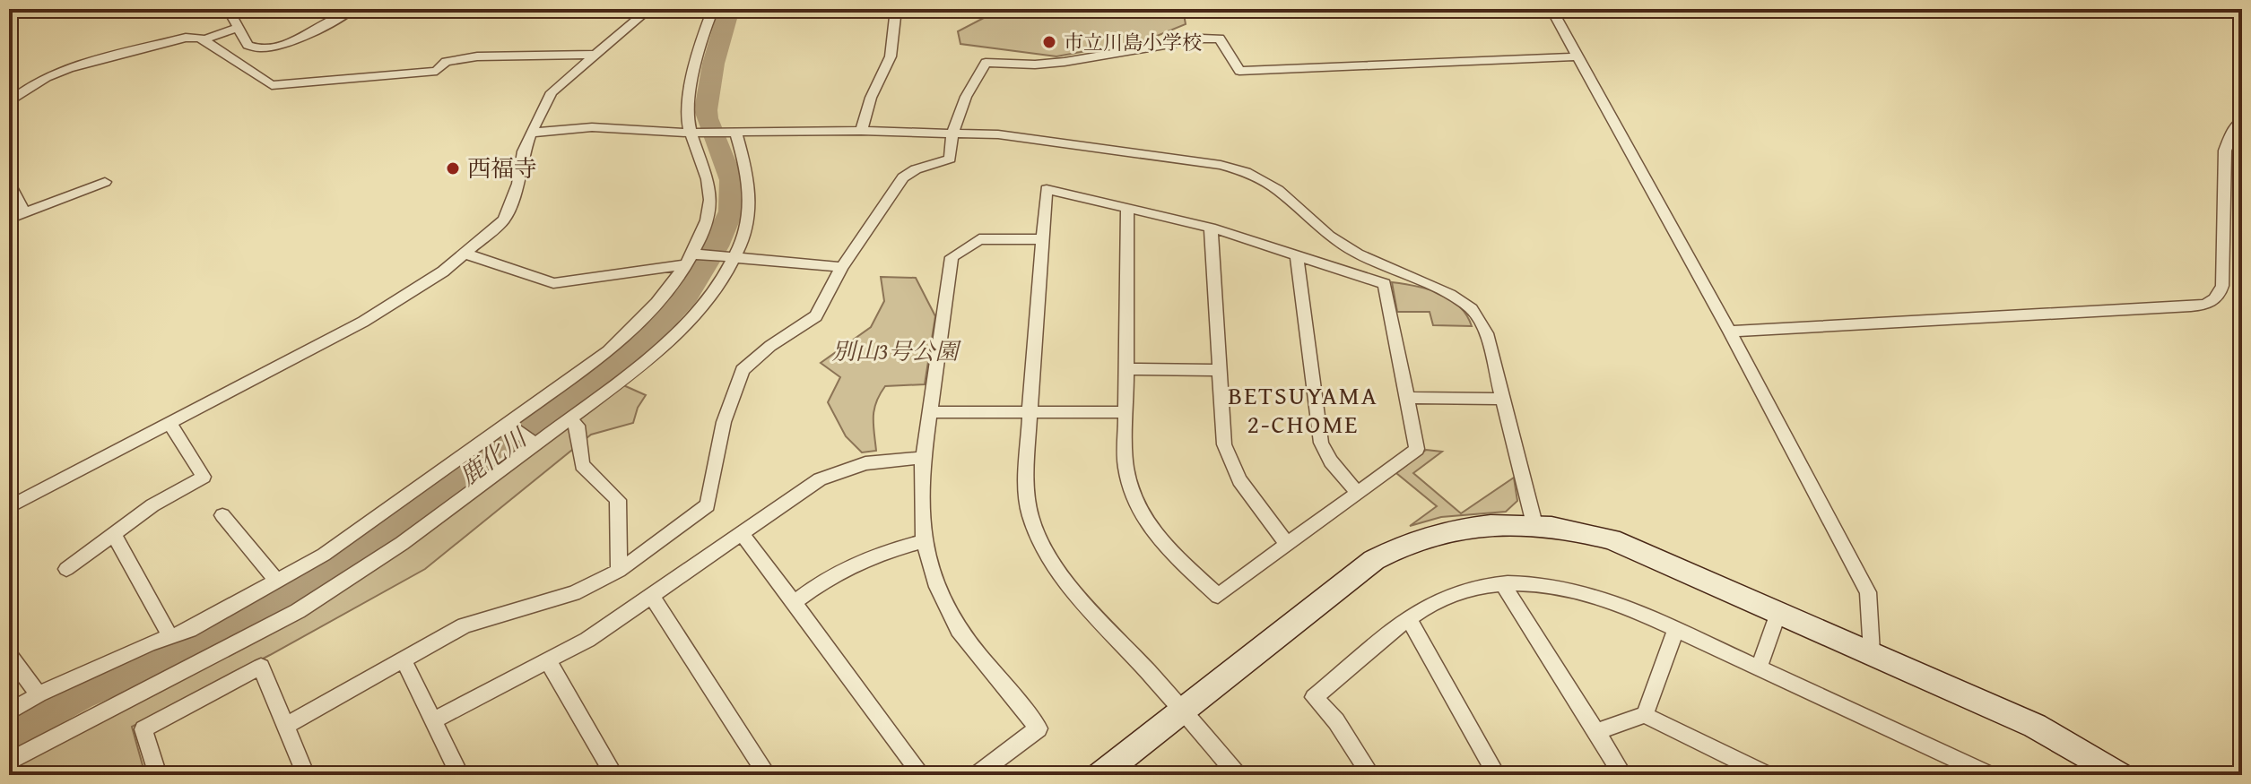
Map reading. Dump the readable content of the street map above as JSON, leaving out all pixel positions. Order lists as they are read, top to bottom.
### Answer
{
  "districts": ["BETSUYAMA 2-CHOME"],
  "water": ["鹿化川"],
  "parks": ["別山3号公園"],
  "places": ["市立川島小学校", "西福寺"]
}
